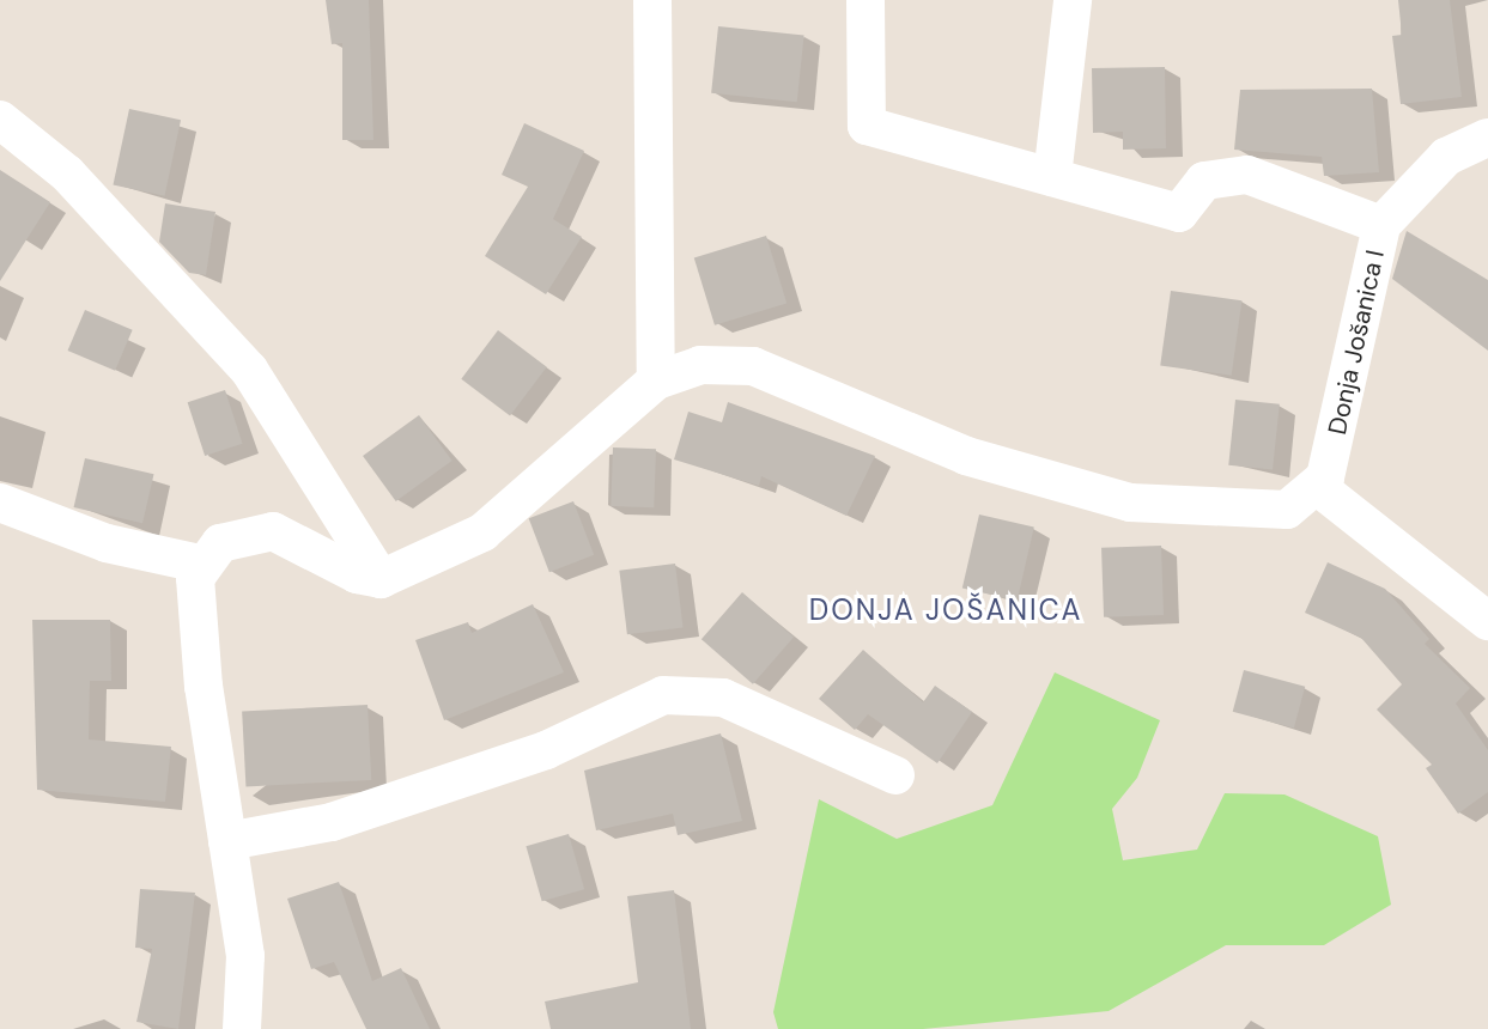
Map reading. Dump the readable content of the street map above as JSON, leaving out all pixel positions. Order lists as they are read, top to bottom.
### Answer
{
  "streets": {
    "street": ["Donja Jošanica I"]
  },
  "districts": ["DONJA JOŠANICA"]
}
